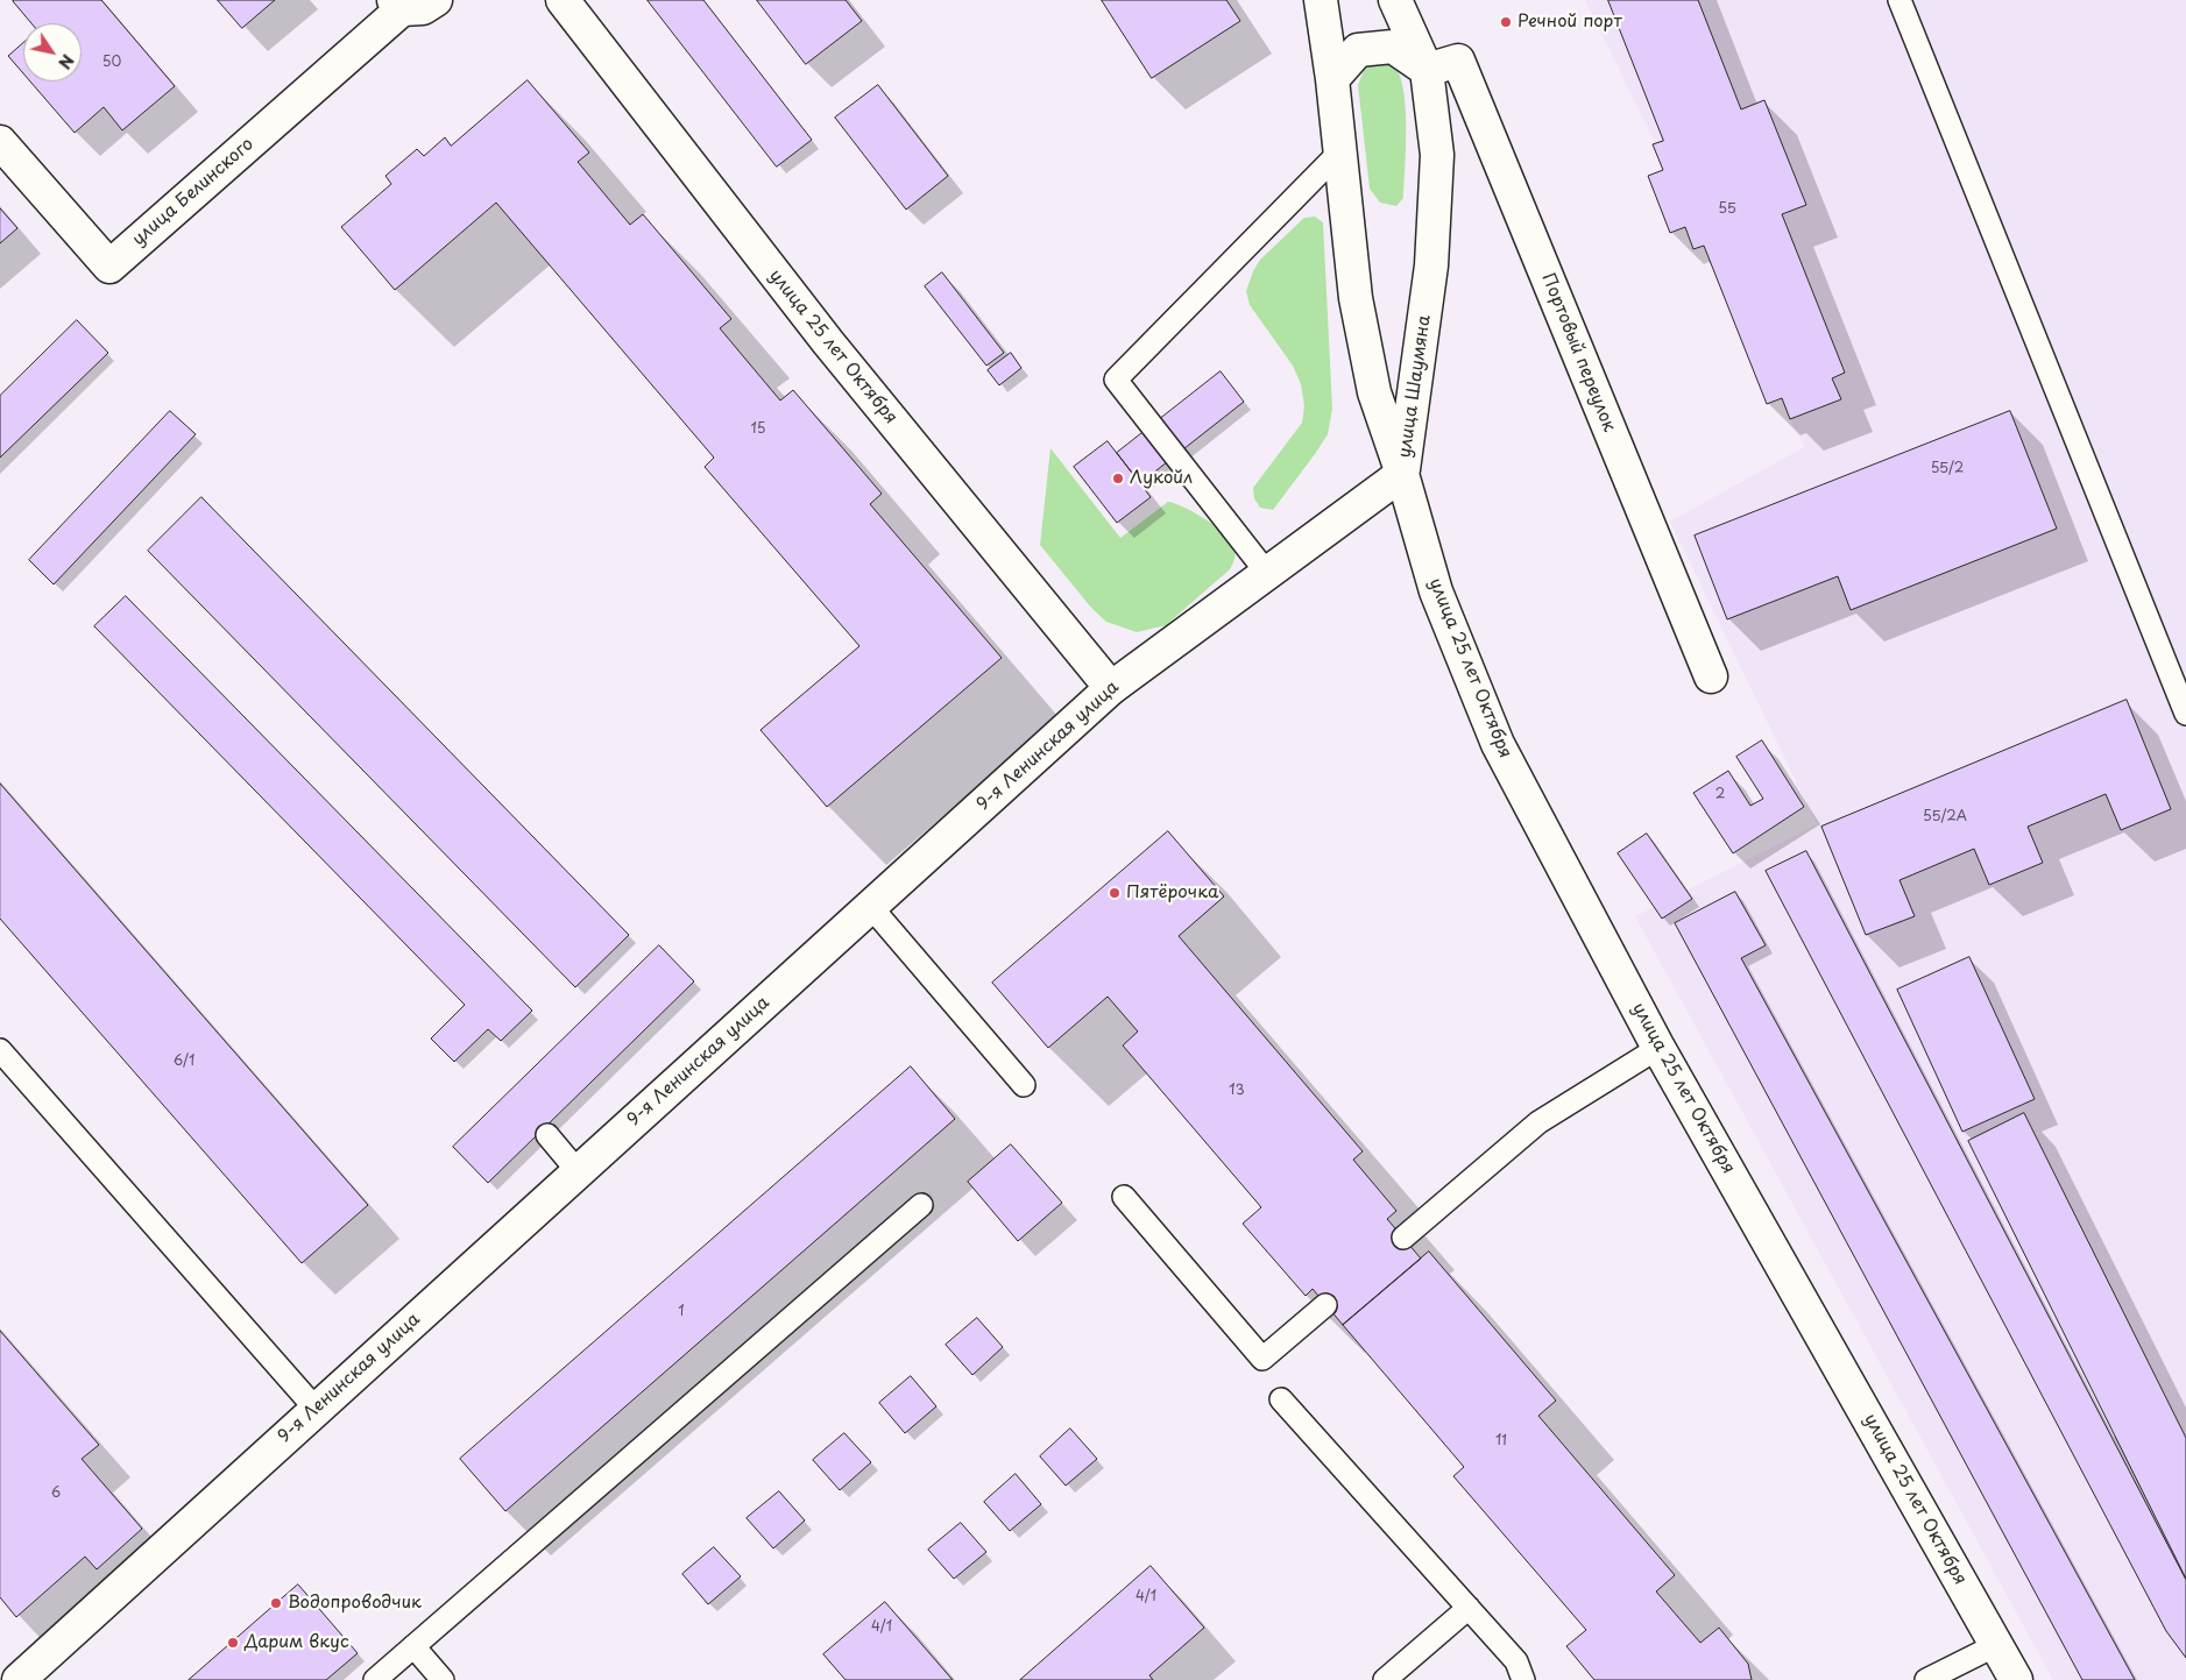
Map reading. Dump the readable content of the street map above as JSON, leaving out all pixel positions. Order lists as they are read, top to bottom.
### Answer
{
  "streets": {
    "street": [
      "улица Белинского",
      "улица 25 лет Октября",
      "Портовый переулок",
      "улица Шаумяна",
      "9-я Ленинская улица"
    ]
  },
  "crossings": [
    ["улица 25 лет Октября", "улица Шаумяна"],
    ["улица 25 лет Октября", "9-я Ленинская улица"],
    ["Портовый переулок", "улица Шаумяна"],
    ["улица Шаумяна", "9-я Ленинская улица"]
  ],
  "places": [
    "Речной порт",
    "Лукойл",
    "Пятёрочка",
    "Водопроводчик",
    "Дарим вкус"
  ],
  "house_numbers": [
    "50",
    "55",
    "15",
    "55/2",
    "2",
    "55/2А",
    "6/1",
    "13",
    "1",
    "11",
    "6",
    "4/1",
    "4/1"
  ],
  "north": "bottom right"
}
